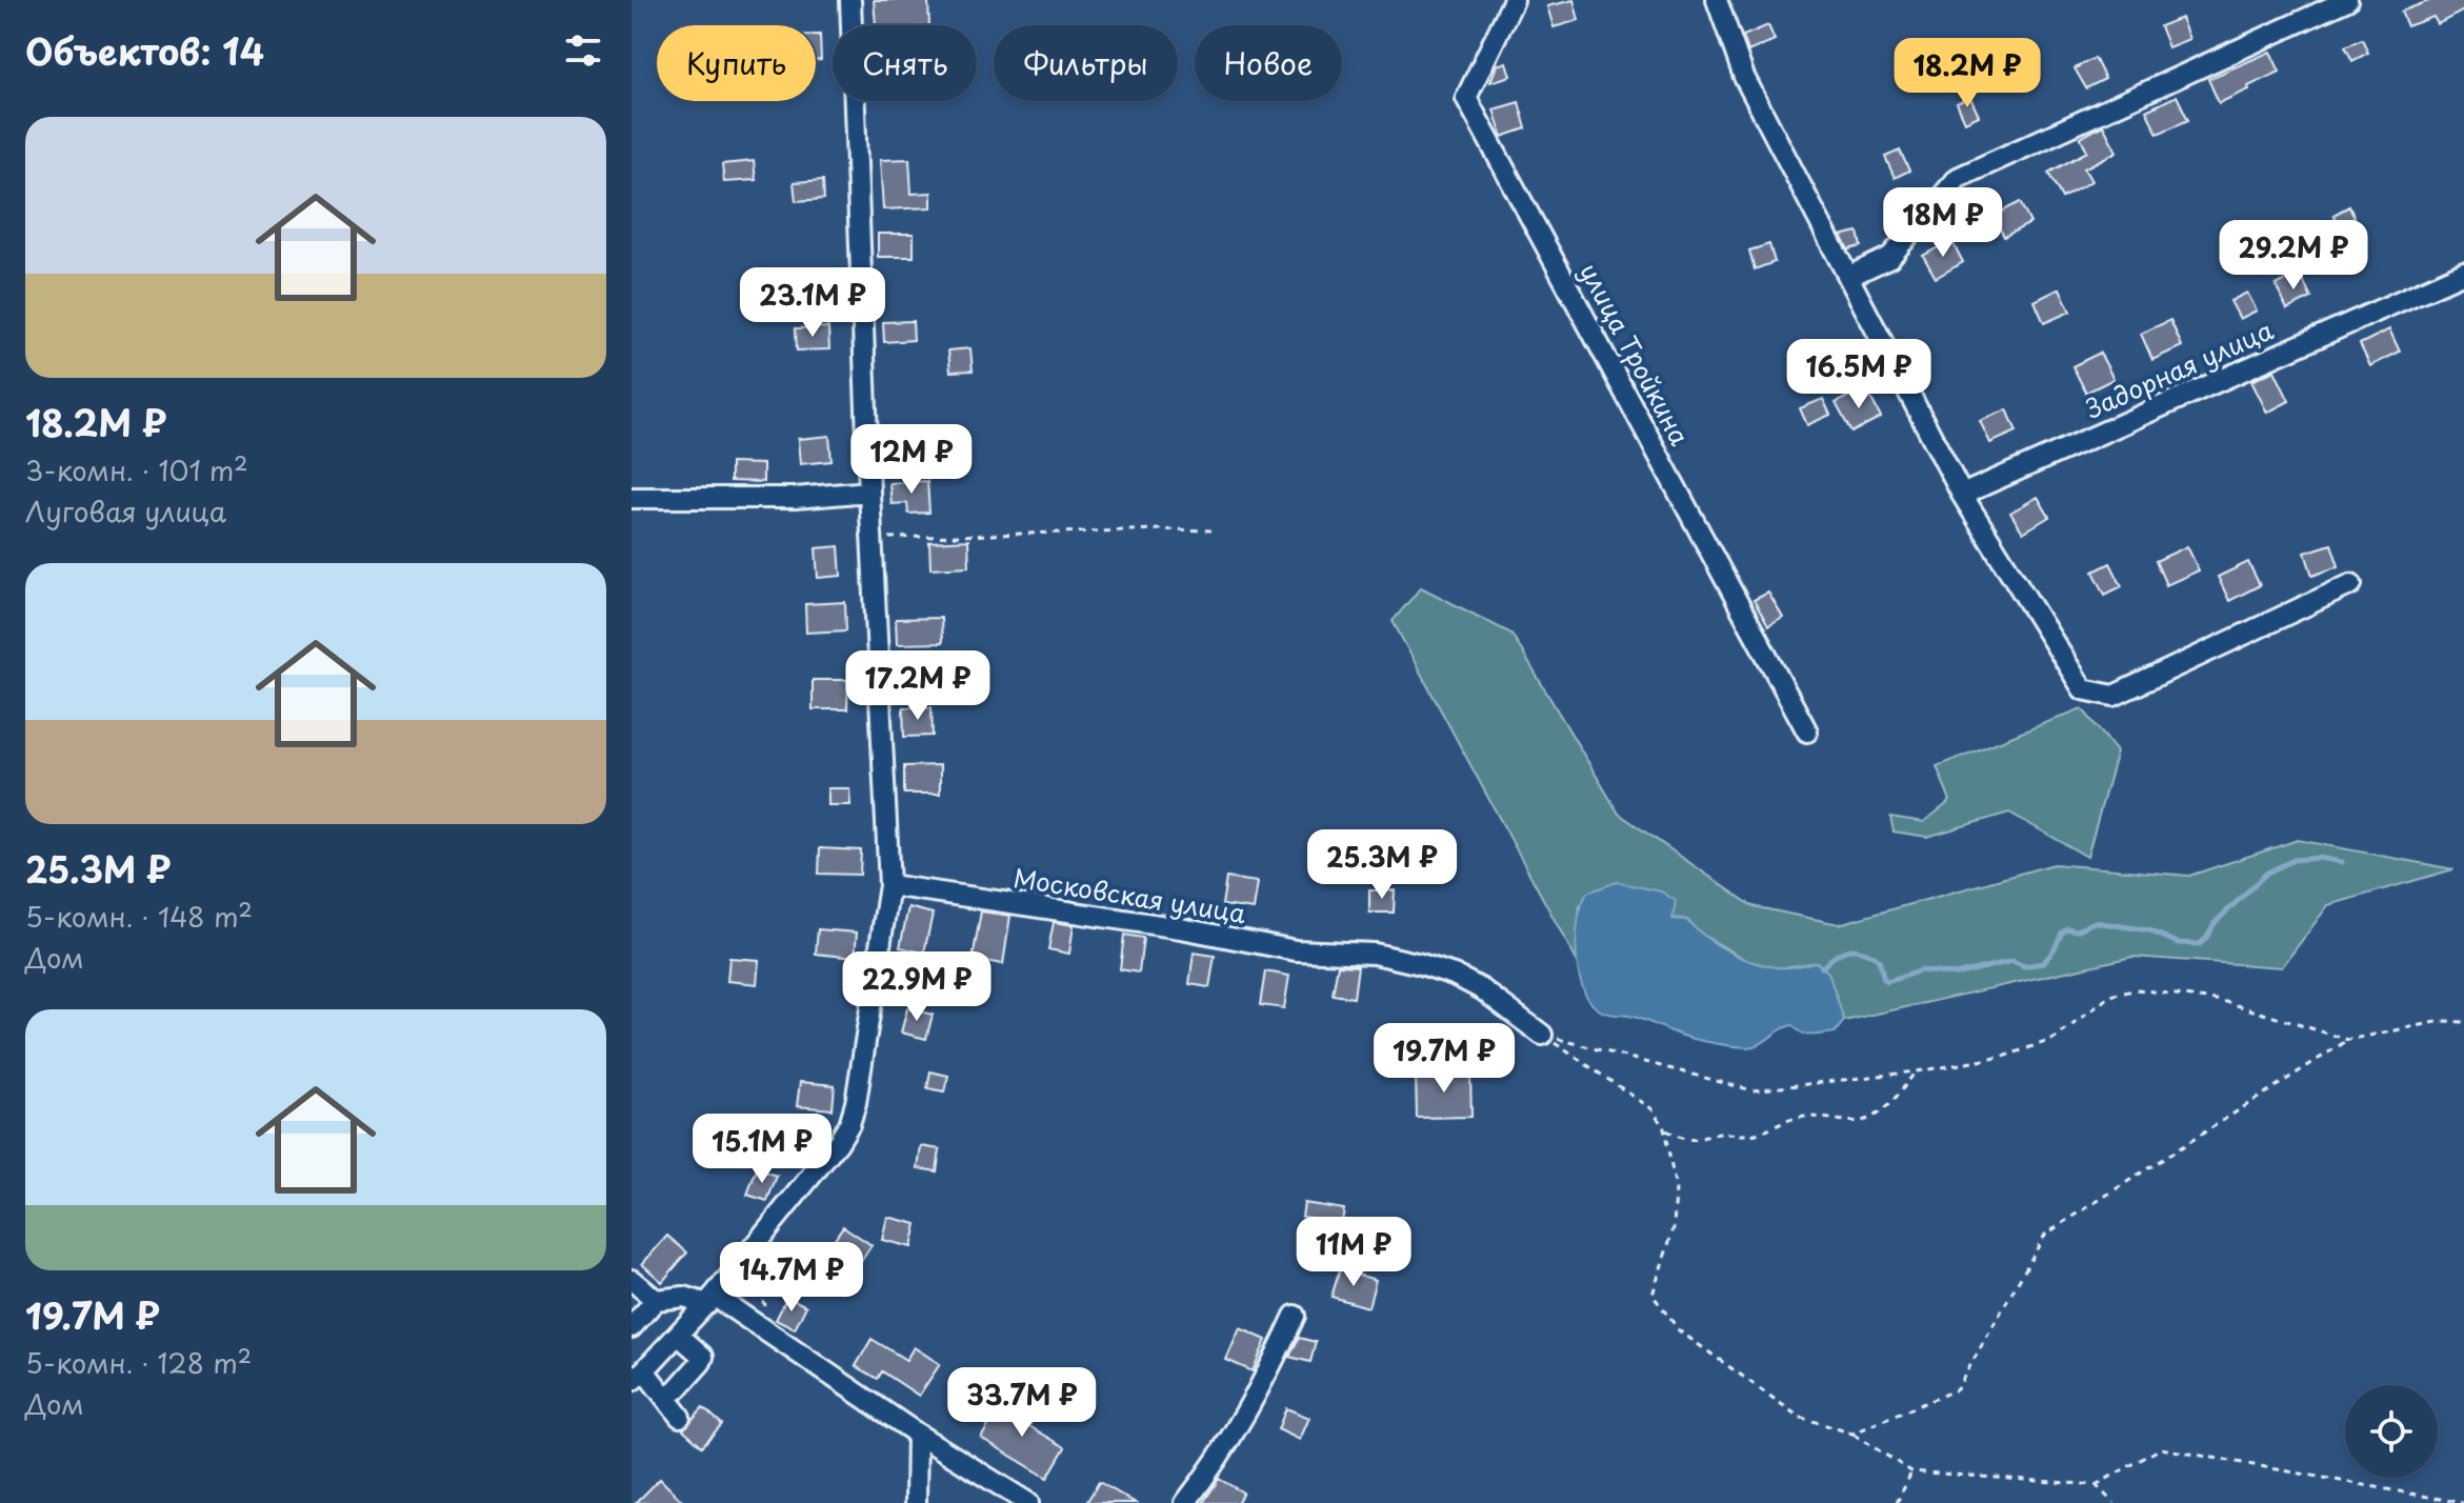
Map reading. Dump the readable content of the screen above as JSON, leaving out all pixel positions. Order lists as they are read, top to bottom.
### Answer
{
  "streets": {
    "street": ["улица Тройкина", "Задорная улица", "Московская улица"]
  },
  "page": {
    "heading": "Объектов: 14",
    "chip": [
      "Купить",
      "Снять",
      "Фильтры",
      "Новое"
    ],
    "price": [
      "18.2M ₽",
      "18M ₽",
      "29.2M ₽",
      "23.1M ₽",
      "16.5M ₽",
      "12M ₽",
      "17.2M ₽",
      "25.3M ₽",
      "22.9M ₽",
      "19.7M ₽",
      "15.1M ₽",
      "11M ₽",
      "14.7M ₽",
      "33.7M ₽"
    ],
    "list": [
      {
        "name": "18.2M ₽",
        "note": "3-комн. · 101 m² · Луговая улица"
      },
      {
        "name": "25.3M ₽",
        "note": "5-комн. · 148 m² · Дом"
      },
      {
        "name": "19.7M ₽",
        "note": "5-комн. · 128 m² · Дом"
      }
    ]
  }
}
